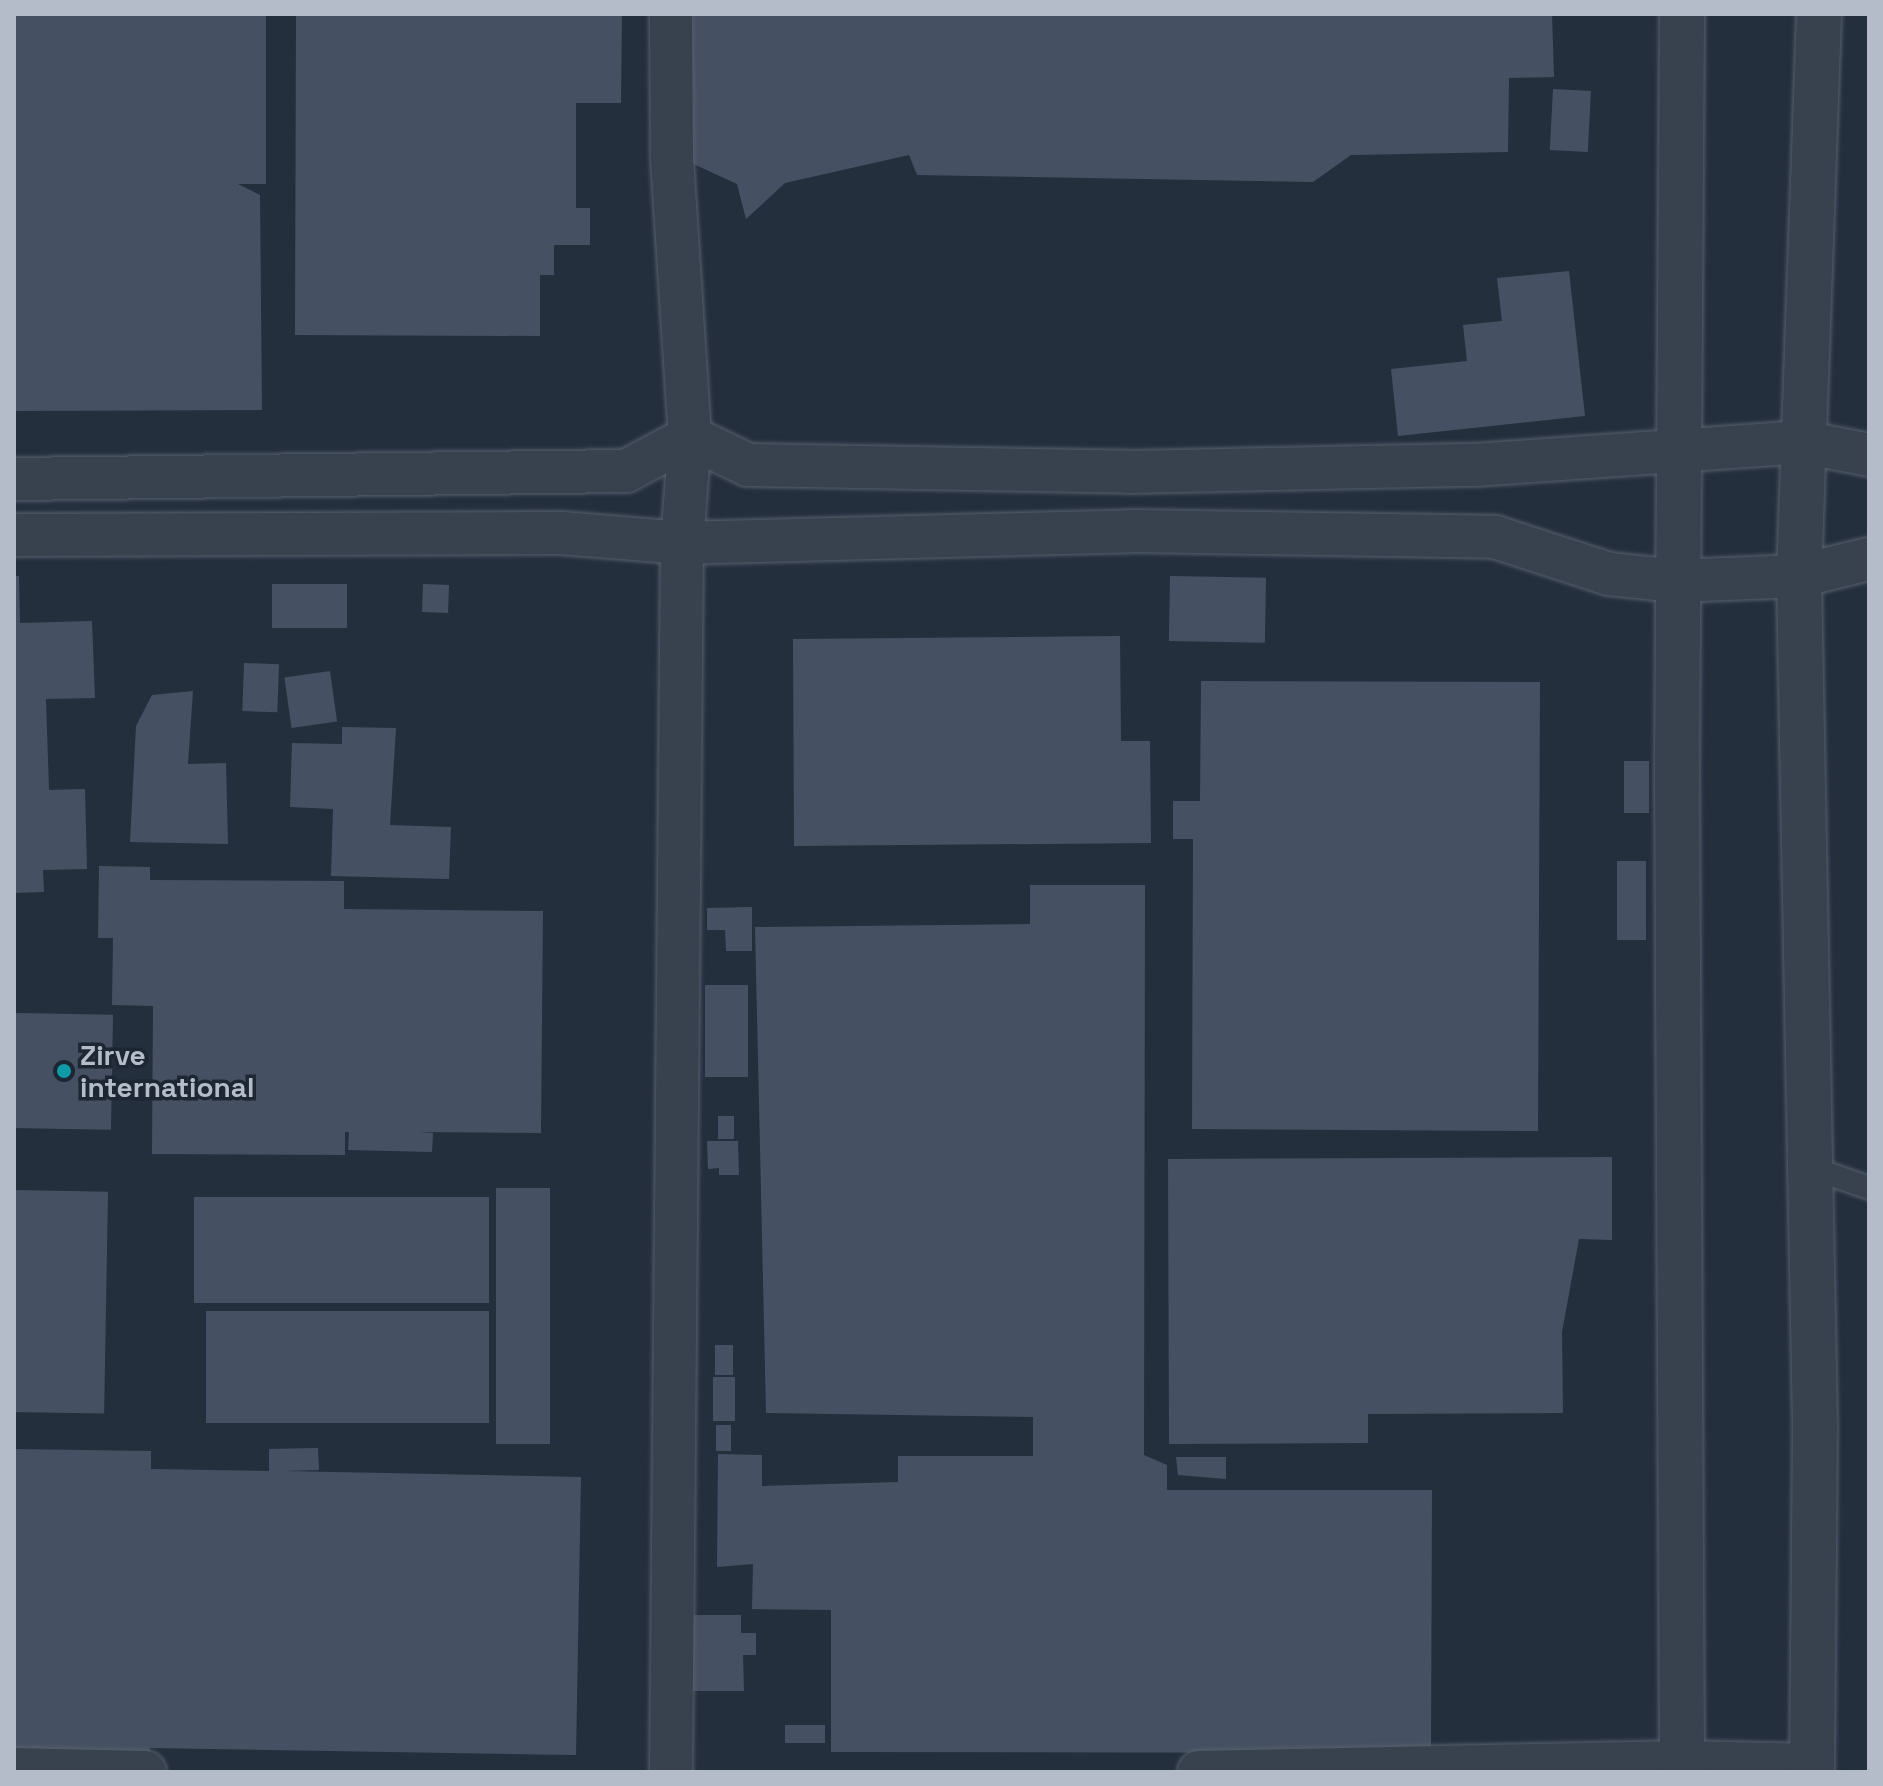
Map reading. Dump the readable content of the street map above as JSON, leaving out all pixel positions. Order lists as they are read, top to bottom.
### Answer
{
  "places": ["Zirve international"]
}
